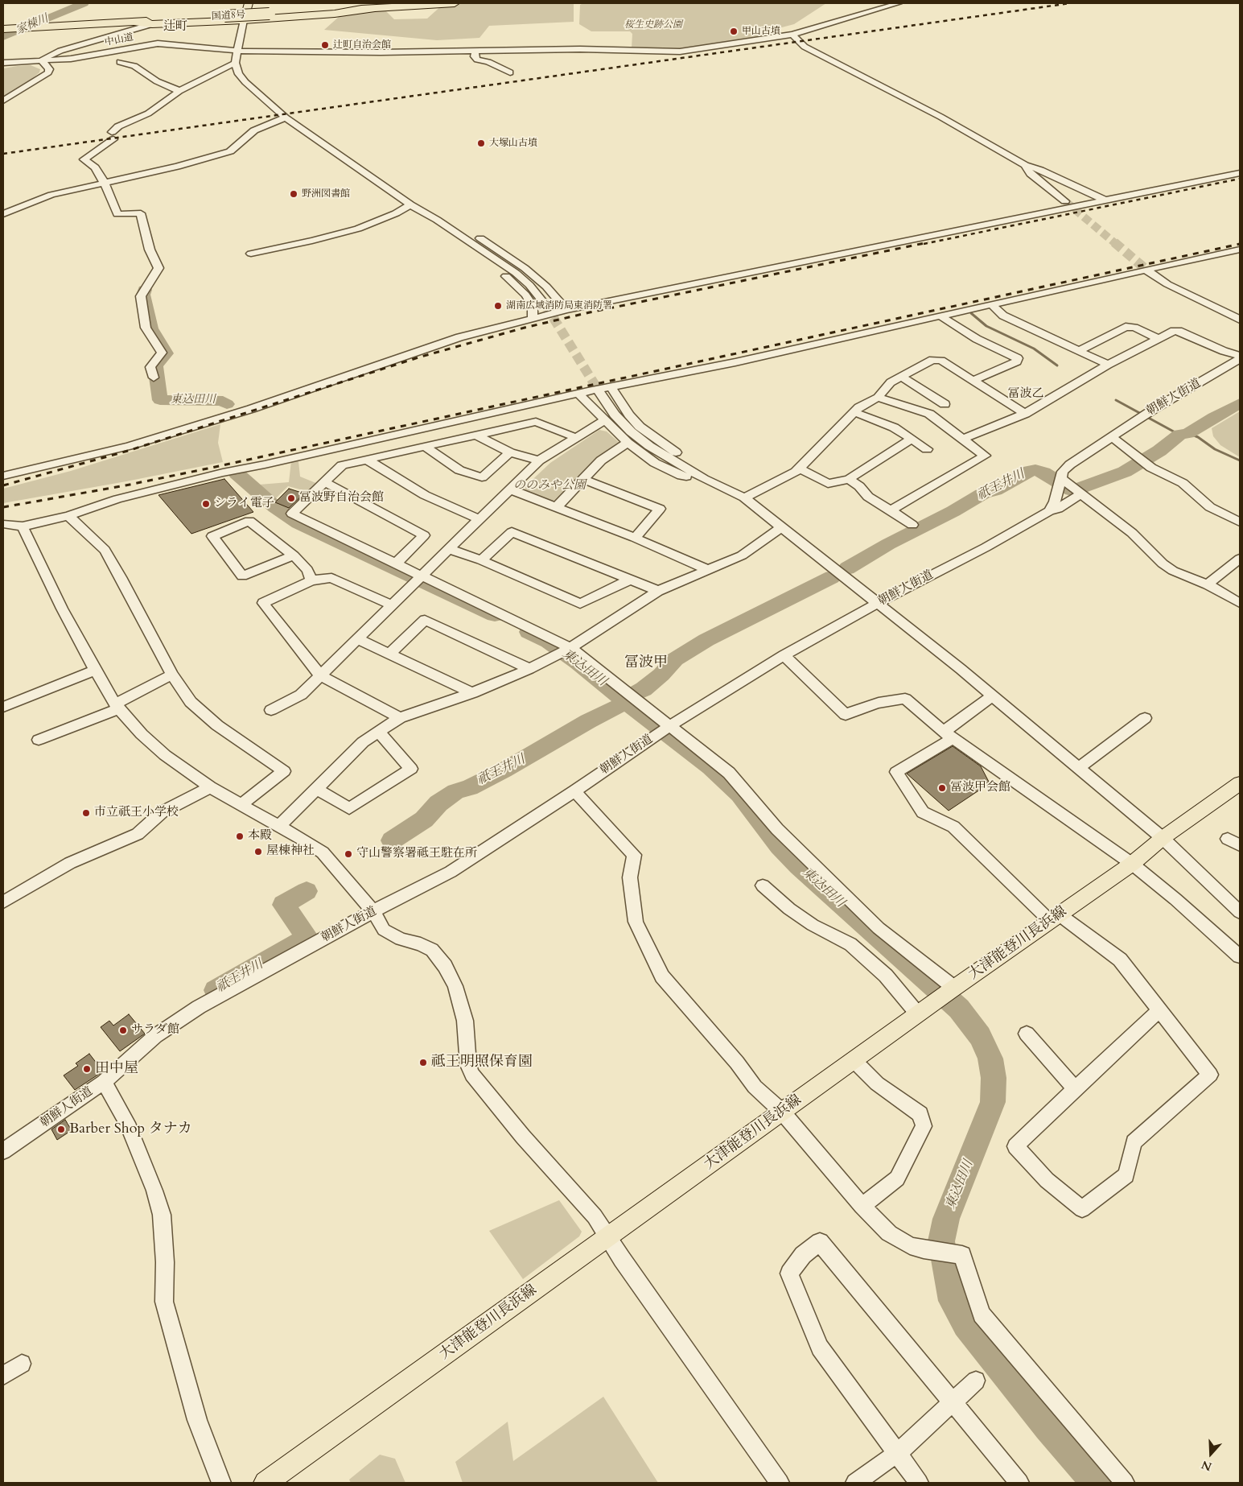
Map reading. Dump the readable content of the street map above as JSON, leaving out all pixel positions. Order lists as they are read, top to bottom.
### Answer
{
  "streets": {
    "highway": ["国道8号"],
    "main road": ["大津能登川長浜線"],
    "street": ["中山道", "朝鮮人街道"]
  },
  "districts": ["辻町", "冨波乙", "冨波甲"],
  "water": ["家棟川", "東込田川", "祇王井川"],
  "parks": ["桜生史跡公園", "ののみや公園"],
  "places": [
    "甲山古墳",
    "辻町自治会館",
    "大塚山古墳",
    "野洲図書館",
    "湖南広域消防局東消防署",
    "冨波野自治会館",
    "シライ電子",
    "冨波甲会館",
    "市立祇王小学校",
    "本殿",
    "屋棟神社",
    "守山警察署祗王駐在所",
    "サラダ館",
    "祗王明照保育園",
    "田中屋",
    "Barber Shop タナカ"
  ],
  "north": "bottom"
}
